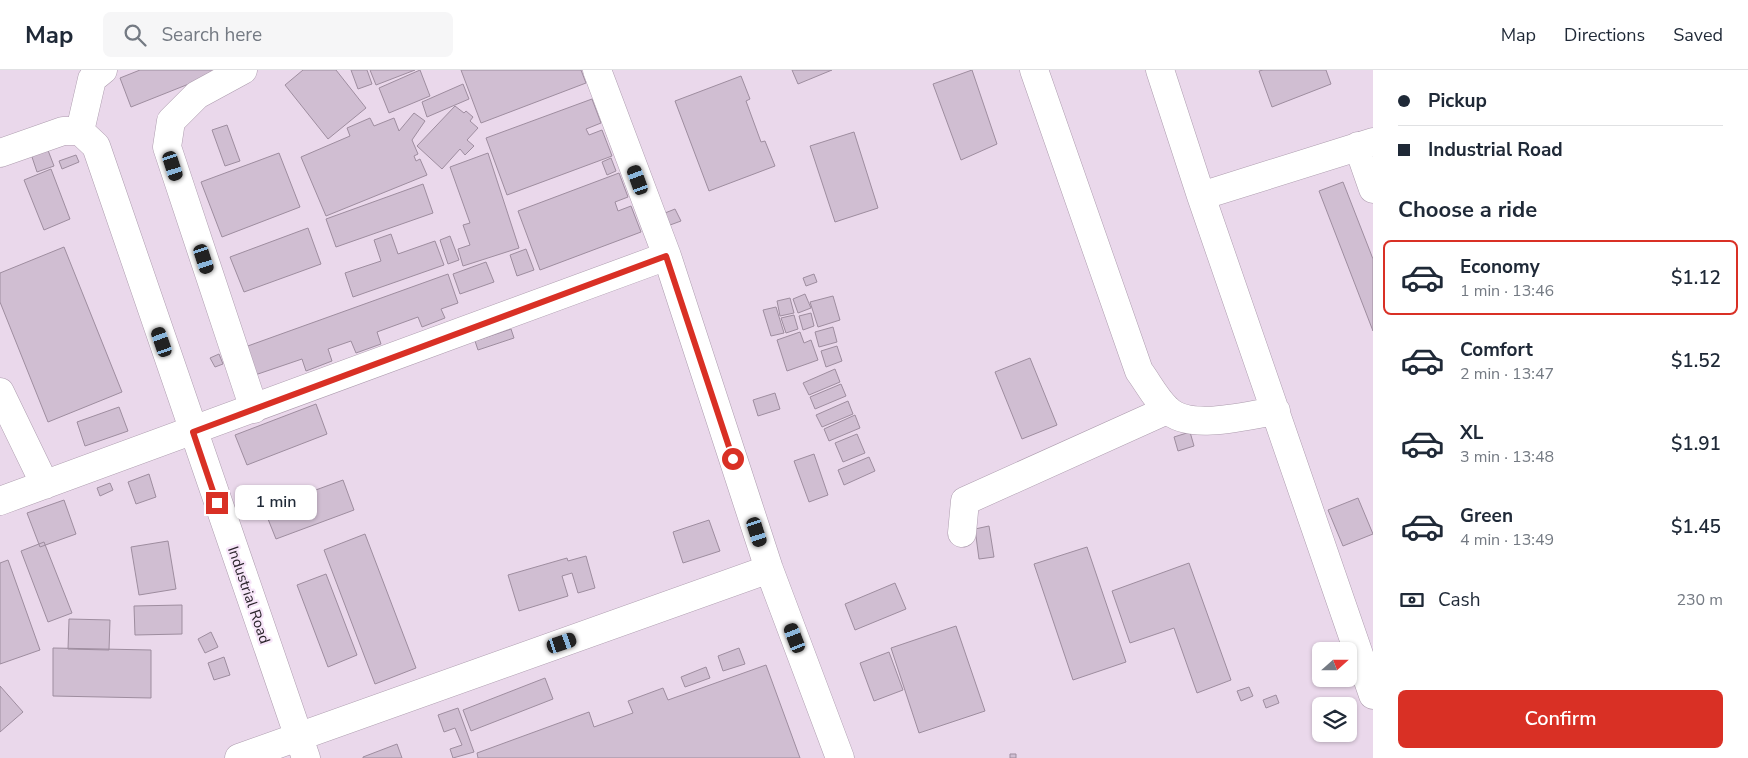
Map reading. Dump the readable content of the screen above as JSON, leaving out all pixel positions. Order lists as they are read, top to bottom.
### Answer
{
  "streets": {
    "lane": ["Industrial Road"]
  },
  "north": "right",
  "page": {
    "header": "Map",
    "search": "Search here",
    "nav": ["Map", "Directions", "Saved"],
    "banner": ["Pickup", "Industrial Road"],
    "heading": "Choose a ride",
    "list": [
      {
        "name": "Economy",
        "note": "1 min · 13:46",
        "value": "$1.12"
      },
      {
        "name": "Comfort",
        "note": "2 min · 13:47",
        "value": "$1.52"
      },
      {
        "name": "XL",
        "note": "3 min · 13:48",
        "value": "$1.91"
      },
      {
        "name": "Green",
        "note": "4 min · 13:49",
        "value": "$1.45"
      }
    ],
    "bubble": "1 min",
    "pay": ["Cash", "230 m"],
    "buttons": "Confirm"
  }
}
